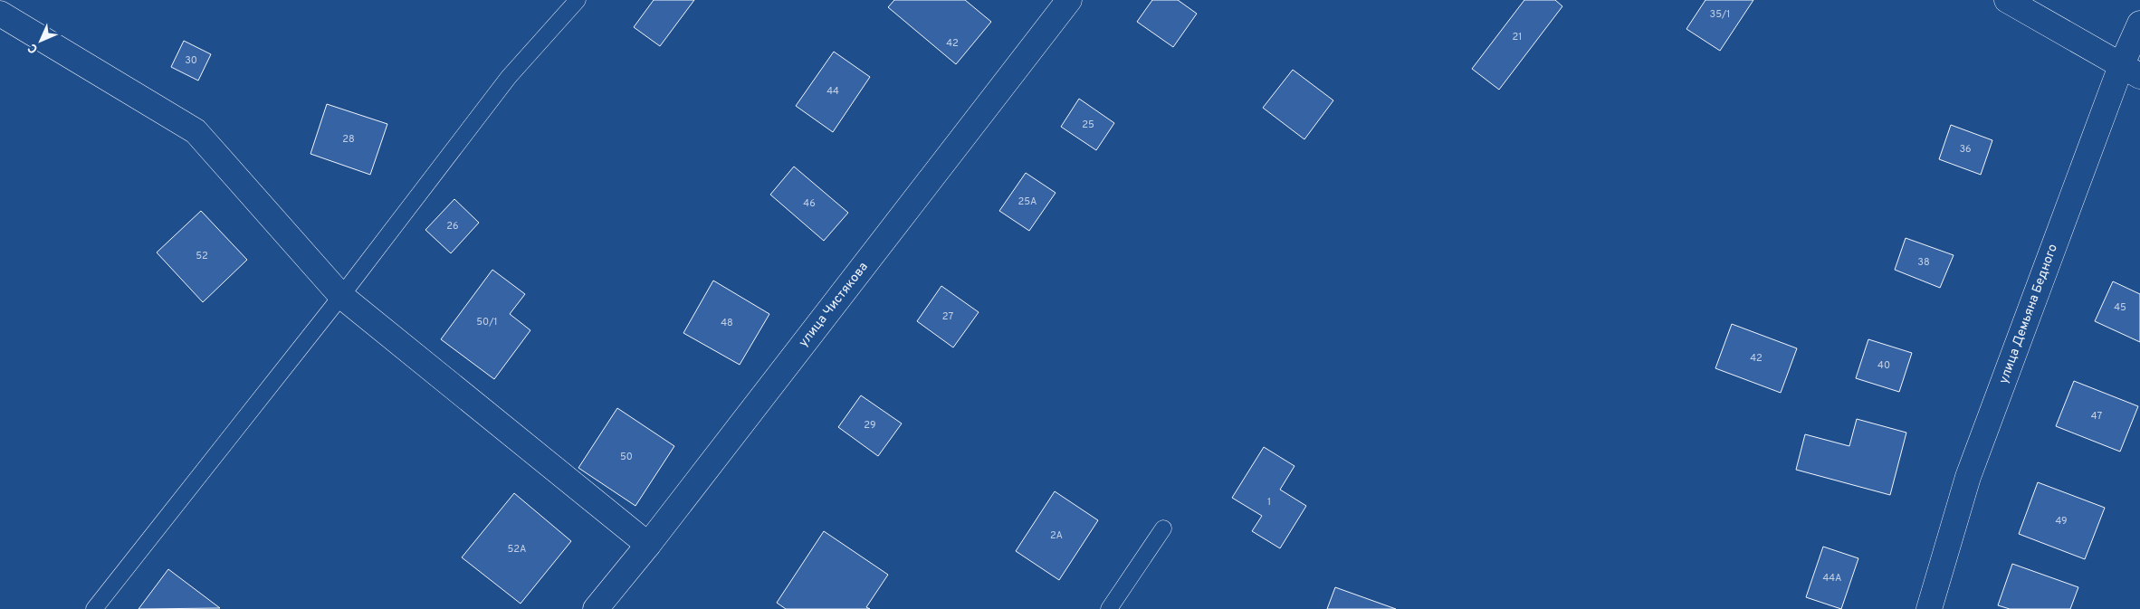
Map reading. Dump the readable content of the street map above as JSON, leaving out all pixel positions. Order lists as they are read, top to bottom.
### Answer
{
  "streets": {
    "street": ["улица Чистякова", "улица Демьяна Бедного"]
  },
  "house_numbers": [
    "35/1",
    "21",
    "42",
    "30",
    "44",
    "25",
    "28",
    "36",
    "25А",
    "46",
    "26",
    "52",
    "38",
    "45",
    "27",
    "50/1",
    "48",
    "42",
    "40",
    "47",
    "29",
    "50",
    "1",
    "49",
    "2А",
    "52А",
    "44А"
  ],
  "north": "bottom left"
}
